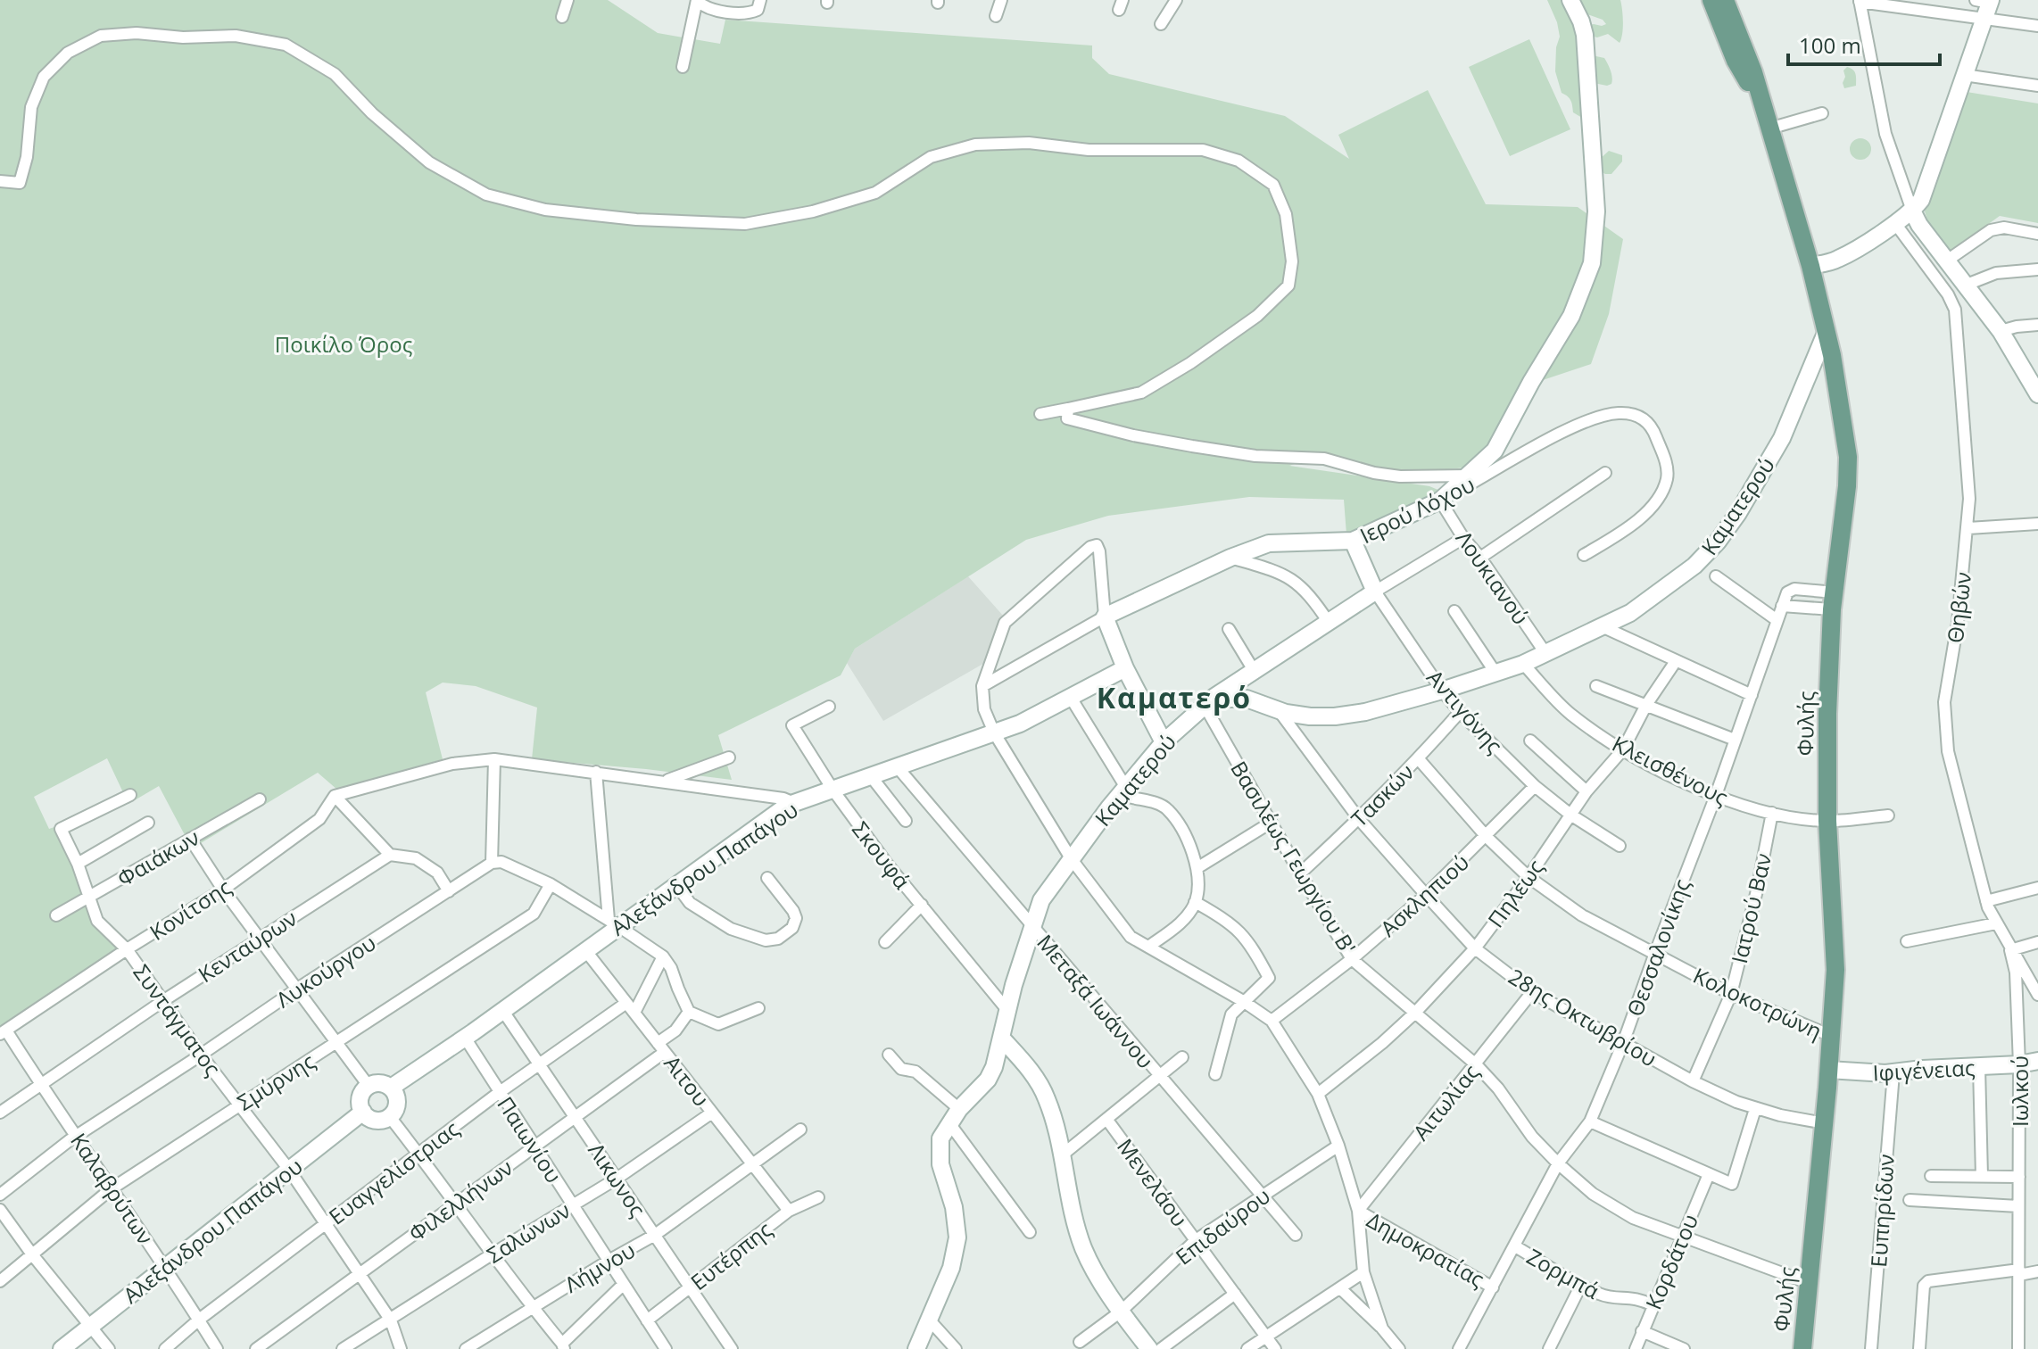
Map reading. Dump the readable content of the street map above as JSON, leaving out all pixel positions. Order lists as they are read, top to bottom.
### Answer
{
  "streets": {
    "main road": ["Φυλής"],
    "street": [
      "Καματερού",
      "Ιερού Λόχου",
      "Λουκιανού",
      "Θηβών",
      "Αντιγόνης",
      "Κλεισθένους",
      "Τασκών",
      "Σκουφά",
      "Φαιάκων",
      "Βασιλέως Γεωργίου Β'",
      "Αλεξάνδρου Παπάγου",
      "Πηλέως",
      "Ασκληπιού",
      "Ιατρού Βαν",
      "Κονίτσης",
      "Κενταύρων",
      "Θεσσαλονίκης",
      "Λυκούργου",
      "Μεταξά Ιωάννου",
      "Κολοκοτρώνη",
      "28ης Οκτωβρίου",
      "Συντάγματος",
      "Ιφιγένειας",
      "Αιτου",
      "Σμύρνης",
      "Ιωλκού",
      "Αιτωλίας",
      "Παιωνίου",
      "Ευαγγελίστριας",
      "Λικωνος",
      "Μενελάου",
      "Καλαβρύτων",
      "Φιλελλήνων",
      "Ευπηρίδων",
      "Επιδαύρου",
      "Σαλώνων",
      "Δημοκρατίας",
      "Ευτέρπης",
      "Κορδάτου",
      "Λήμνου",
      "Ζορμπά"
    ]
  },
  "crossings": [
    ["Καματερού", "Λουκιανού"],
    ["Καματερού", "Αντιγόνης"],
    ["Καματερού", "Φυλής"],
    ["Καματερού", "Κλεισθένους"],
    ["Καματερού", "Σκουφά"],
    ["Καματερού", "Βασιλέως Γεωργίου Β'"],
    ["Καματερού", "Μεταξά Ιωάννου"],
    ["Καματερού", "28ης Οκτωβρίου"],
    ["Ιερού Λόχου", "Λουκιανού"],
    ["Ιερού Λόχου", "Αντιγόνης"],
    ["Θηβών", "Ιωλκού"],
    ["Αντιγόνης", "Τασκών"],
    ["Αντιγόνης", "Πηλέως"],
    ["Αντιγόνης", "Ασκληπιού"],
    ["Φυλής", "Κλεισθένους"],
    ["Φυλής", "Βασιλέως Γεωργίου Β'"],
    ["Φυλής", "Κολοκοτρώνη"],
    ["Φυλής", "28ης Οκτωβρίου"],
    ["Φυλής", "Ιφιγένειας"],
    ["Κλεισθένους", "Πηλέως"],
    ["Κλεισθένους", "Ιατρού Βαν"],
    ["Κλεισθένους", "Θεσσαλονίκης"],
    ["Τασκών", "Βασιλέως Γεωργίου Β'"],
    ["Τασκών", "Κολοκοτρώνη"],
    ["Τασκών", "28ης Οκτωβρίου"],
    ["Σκουφά", "Αλεξάνδρου Παπάγου"],
    ["Φαιάκων", "Συντάγματος"],
    ["Βασιλέως Γεωργίου Β'", "Πηλέως"],
    ["Βασιλέως Γεωργίου Β'", "Ασκληπιού"],
    ["Βασιλέως Γεωργίου Β'", "Θεσσαλονίκης"],
    ["Βασιλέως Γεωργίου Β'", "Αιτωλίας"],
    ["Βασιλέως Γεωργίου Β'", "Κορδάτου"],
    ["Αλεξάνδρου Παπάγου", "Μεταξά Ιωάννου"],
    ["Αλεξάνδρου Παπάγου", "Συντάγματος"],
    ["Αλεξάνδρου Παπάγου", "Αιτου"],
    ["Αλεξάνδρου Παπάγου", "Παιωνίου"],
    ["Αλεξάνδρου Παπάγου", "Λικωνος"],
    ["Αλεξάνδρου Παπάγου", "Καλαβρύτων"],
    ["Πηλέως", "Κολοκοτρώνη"],
    ["Πηλέως", "28ης Οκτωβρίου"],
    ["Ασκληπιού", "Κολοκοτρώνη"],
    ["Ασκληπιού", "28ης Οκτωβρίου"],
    ["Ιατρού Βαν", "Κολοκοτρώνη"],
    ["Ιατρού Βαν", "28ης Οκτωβρίου"],
    ["Κονίτσης", "Συντάγματος"],
    ["Κονίτσης", "Καλαβρύτων"],
    ["Κενταύρων", "Συντάγματος"],
    ["Κενταύρων", "Καλαβρύτων"],
    ["Θεσσαλονίκης", "Κολοκοτρώνη"],
    ["Θεσσαλονίκης", "28ης Οκτωβρίου"],
    ["Θεσσαλονίκης", "Δημοκρατίας"],
    ["Θεσσαλονίκης", "Ζορμπά"],
    ["Λυκούργου", "Συντάγματος"],
    ["Λυκούργου", "Καλαβρύτων"],
    ["Μεταξά Ιωάννου", "Επιδαύρου"],
    ["28ης Οκτωβρίου", "Αιτωλίας"],
    ["Συντάγματος", "Σμύρνης"],
    ["Συντάγματος", "Ευαγγελίστριας"],
    ["Συντάγματος", "Φιλελλήνων"],
    ["Συντάγματος", "Σαλώνων"],
    ["Ιφιγένειας", "Ιωλκού"],
    ["Ιφιγένειας", "Ευπηρίδων"],
    ["Αιτου", "Ευαγγελίστριας"],
    ["Αιτου", "Φιλελλήνων"],
    ["Αιτου", "Σαλώνων"],
    ["Αιτου", "Ευτέρπης"],
    ["Αιτου", "Λήμνου"],
    ["Σμύρνης", "Καλαβρύτων"],
    ["Αιτωλίας", "Δημοκρατίας"],
    ["Παιωνίου", "Ευαγγελίστριας"],
    ["Παιωνίου", "Φιλελλήνων"],
    ["Παιωνίου", "Σαλώνων"],
    ["Παιωνίου", "Ευτέρπης"],
    ["Παιωνίου", "Λήμνου"],
    ["Ευαγγελίστριας", "Λικωνος"],
    ["Ευαγγελίστριας", "Καλαβρύτων"],
    ["Λικωνος", "Φιλελλήνων"],
    ["Λικωνος", "Σαλώνων"],
    ["Λικωνος", "Ευτέρπης"],
    ["Λικωνος", "Λήμνου"],
    ["Μενελάου", "Επιδαύρου"],
    ["Κορδάτου", "Ζορμπά"]
  ],
  "districts": ["Καματερό"],
  "parks": ["Ποικίλο Όρος"],
  "scale_bar": "100 m"
}
